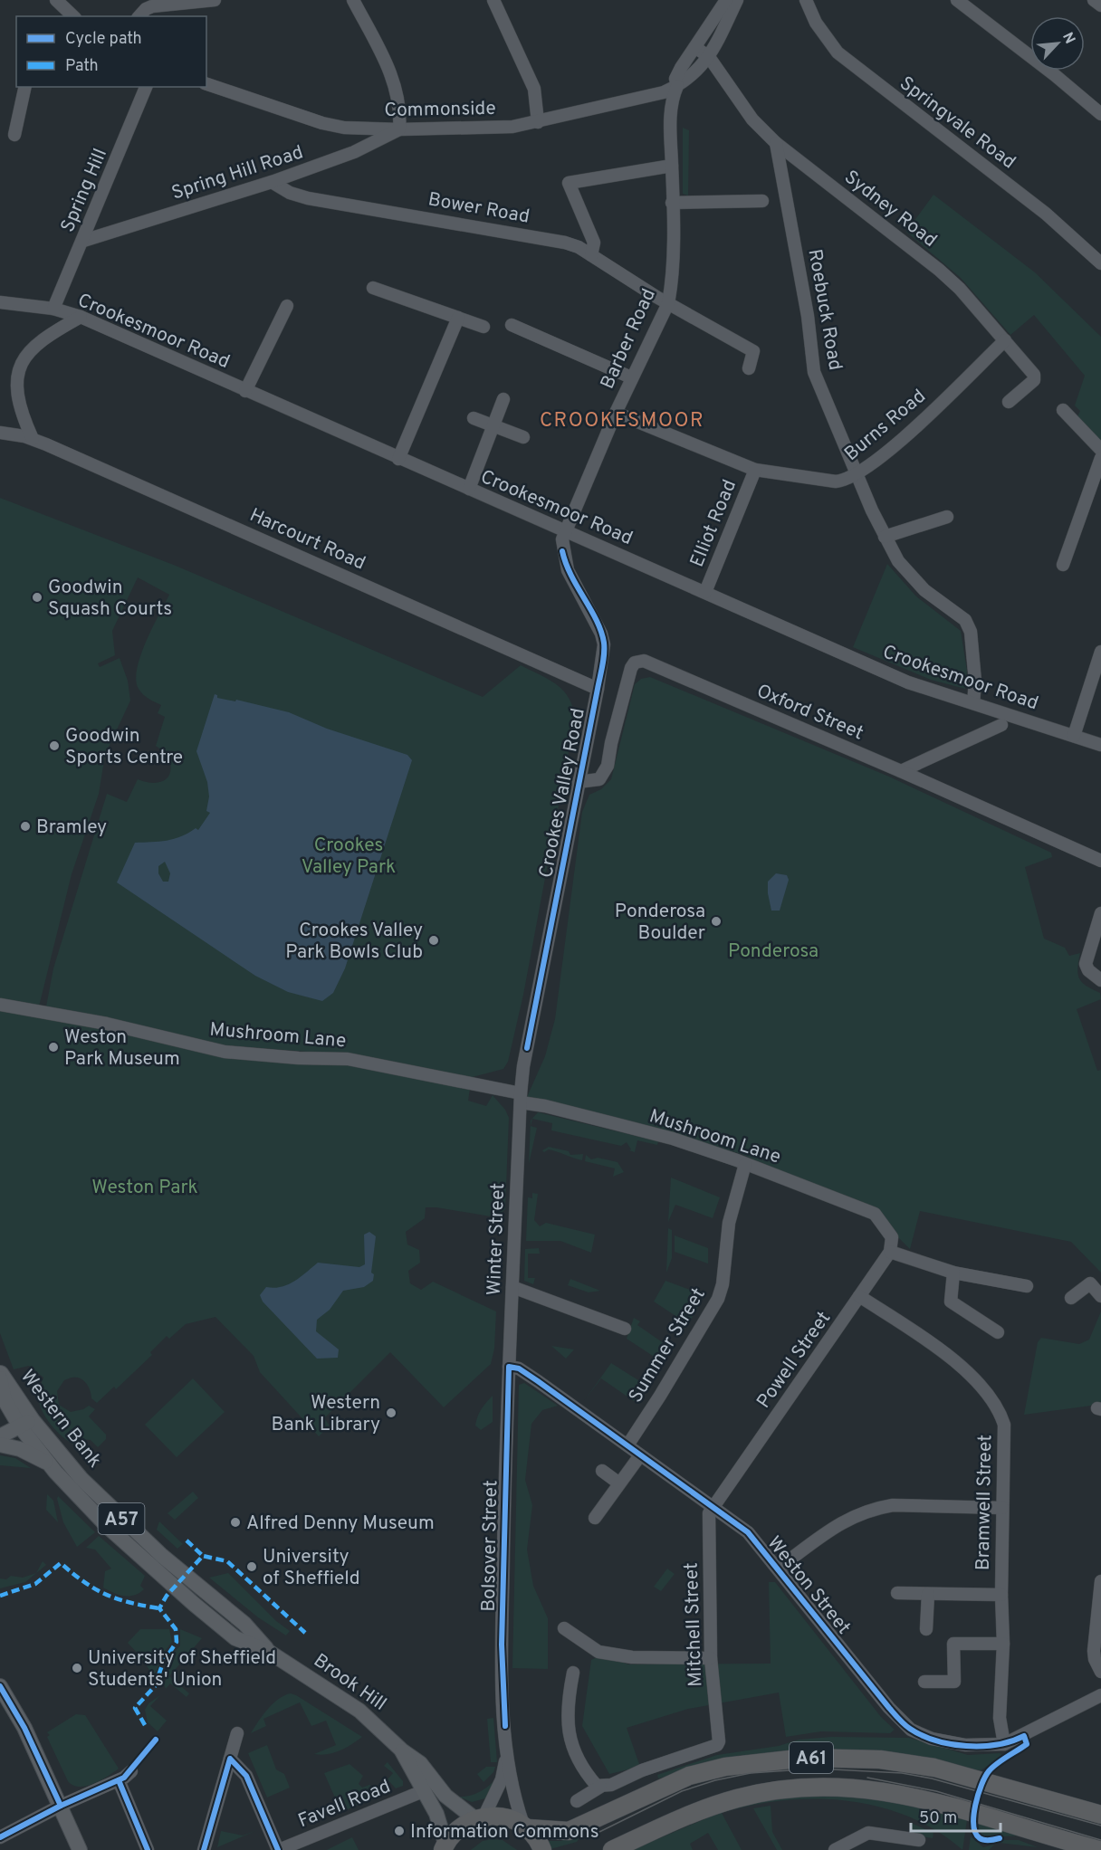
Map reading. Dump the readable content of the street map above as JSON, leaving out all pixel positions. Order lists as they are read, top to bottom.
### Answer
{
  "streets": {
    "highway": ["A61"],
    "main road": ["Western Bank", "A57", "Brook Hill"],
    "street": [
      "Commonside",
      "Springvale Road",
      "Spring Hill Road",
      "Spring Hill",
      "Bower Road",
      "Sydney Road",
      "Roebuck Road",
      "Crookesmoor Road",
      "Barber Road",
      "Burns Road",
      "Elliot Road",
      "Harcourt Road",
      "Oxford Street",
      "Crookes Valley Road",
      "Mushroom Lane",
      "Winter Street",
      "Summer Street",
      "Powell Street",
      "Bramwell Street",
      "Bolsover Street",
      "Weston Street",
      "Mitchell Street",
      "Favell Road"
    ]
  },
  "crossings": [
    ["Commonside", "Spring Hill Road"],
    ["Commonside", "Sydney Road"],
    ["Commonside", "Barber Road"],
    ["Spring Hill Road", "Spring Hill"],
    ["Spring Hill Road", "Bower Road"],
    ["Spring Hill", "Crookesmoor Road"],
    ["Bower Road", "Barber Road"],
    ["Sydney Road", "Roebuck Road"],
    ["Sydney Road", "Burns Road"],
    ["Roebuck Road", "Crookesmoor Road"],
    ["Roebuck Road", "Burns Road"],
    ["Crookesmoor Road", "Barber Road"],
    ["Crookesmoor Road", "Elliot Road"],
    ["Crookesmoor Road", "Crookes Valley Road"],
    ["Barber Road", "Burns Road"],
    ["Barber Road", "Crookes Valley Road"],
    ["Burns Road", "Elliot Road"],
    ["Harcourt Road", "Crookes Valley Road"],
    ["Oxford Street", "Crookes Valley Road"],
    ["Crookes Valley Road", "Mushroom Lane"],
    ["Crookes Valley Road", "Winter Street"],
    ["Mushroom Lane", "Winter Street"],
    ["Mushroom Lane", "Summer Street"],
    ["Mushroom Lane", "Powell Street"],
    ["Winter Street", "Bolsover Street"],
    ["Winter Street", "Weston Street"],
    ["Summer Street", "Weston Street"],
    ["Powell Street", "Bramwell Street"],
    ["Powell Street", "Weston Street"],
    ["Powell Street", "Mitchell Street"],
    ["Western Bank", "Brook Hill"],
    ["Bramwell Street", "Weston Street"],
    ["Bolsover Street", "Weston Street"],
    ["Weston Street", "Mitchell Street"],
    ["Brook Hill", "Favell Road"]
  ],
  "districts": ["CROOKESMOOR"],
  "parks": ["Crookes Valley Park", "Ponderosa", "Weston Park"],
  "places": [
    "Goodwin Squash Courts",
    "Goodwin Sports Centre",
    "Bramley",
    "Ponderosa Boulder",
    "Crookes Valley Park Bowls Club",
    "Weston Park Museum",
    "Western Bank Library",
    "Alfred Denny Museum",
    "University of Sheffield",
    "University of Sheffield Students' Union",
    "Information Commons"
  ],
  "legend": ["Cycle path", "Path"],
  "scale_bar": "50 m",
  "north": "top right"
}
